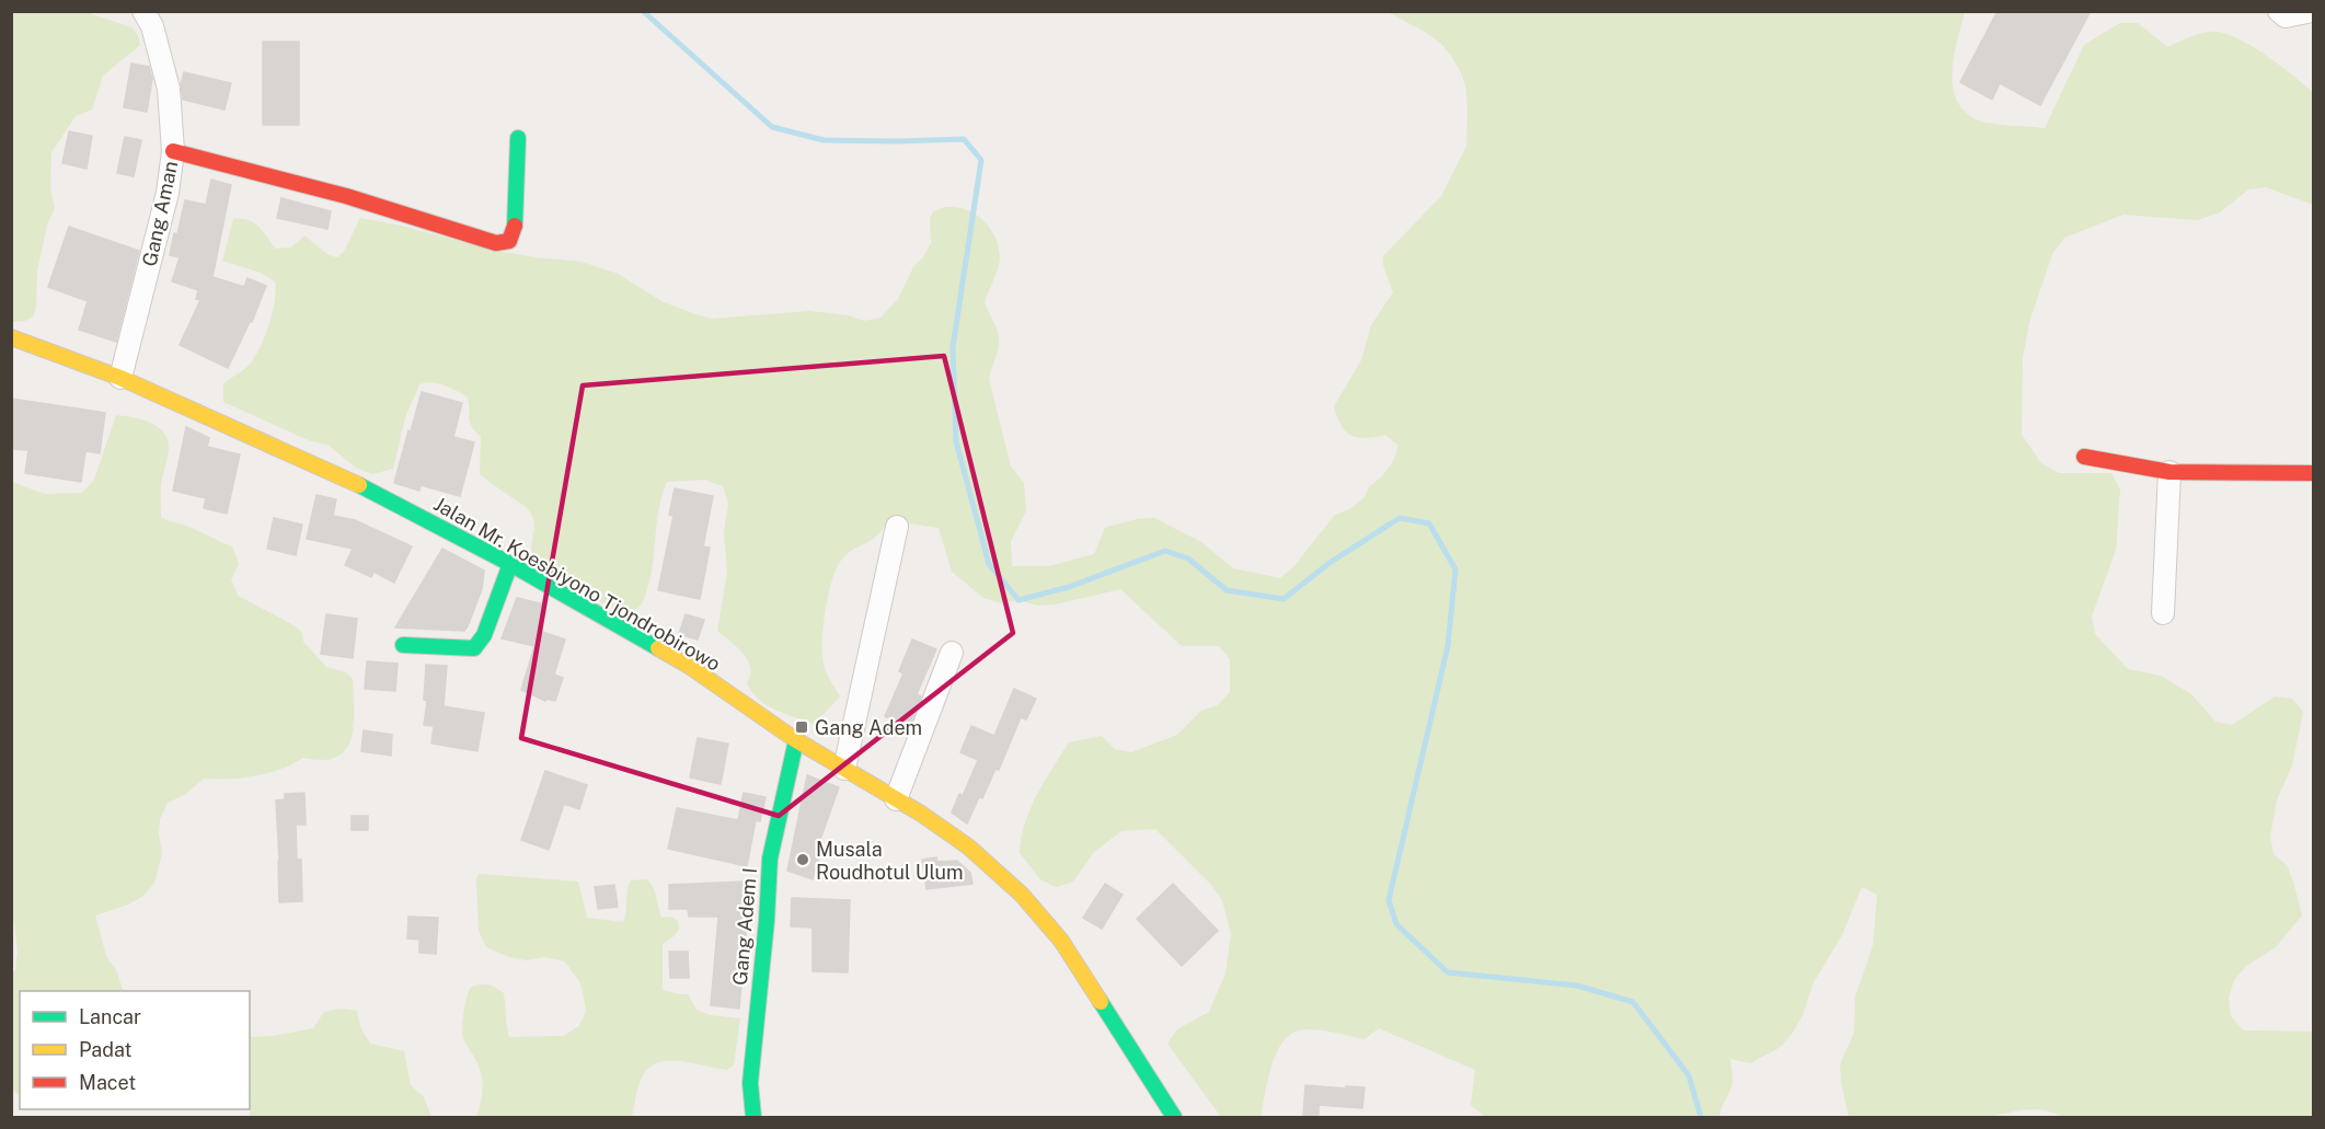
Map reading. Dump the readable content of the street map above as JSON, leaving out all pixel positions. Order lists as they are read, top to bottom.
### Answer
{
  "streets": {
    "main road": ["Jalan Mr. Koesbiyono Tjondrobirowo", "Gang Adem I"],
    "street": ["Gang Aman"]
  },
  "crossings": [
    ["Gang Aman", "Jalan Mr. Koesbiyono Tjondrobirowo"],
    ["Jalan Mr. Koesbiyono Tjondrobirowo", "Gang Adem I"]
  ],
  "places": {
    "transit": ["Gang Adem"],
    "other": ["Musala Roudhotul Ulum"]
  },
  "legend": ["Lancar", "Padat", "Macet"]
}
